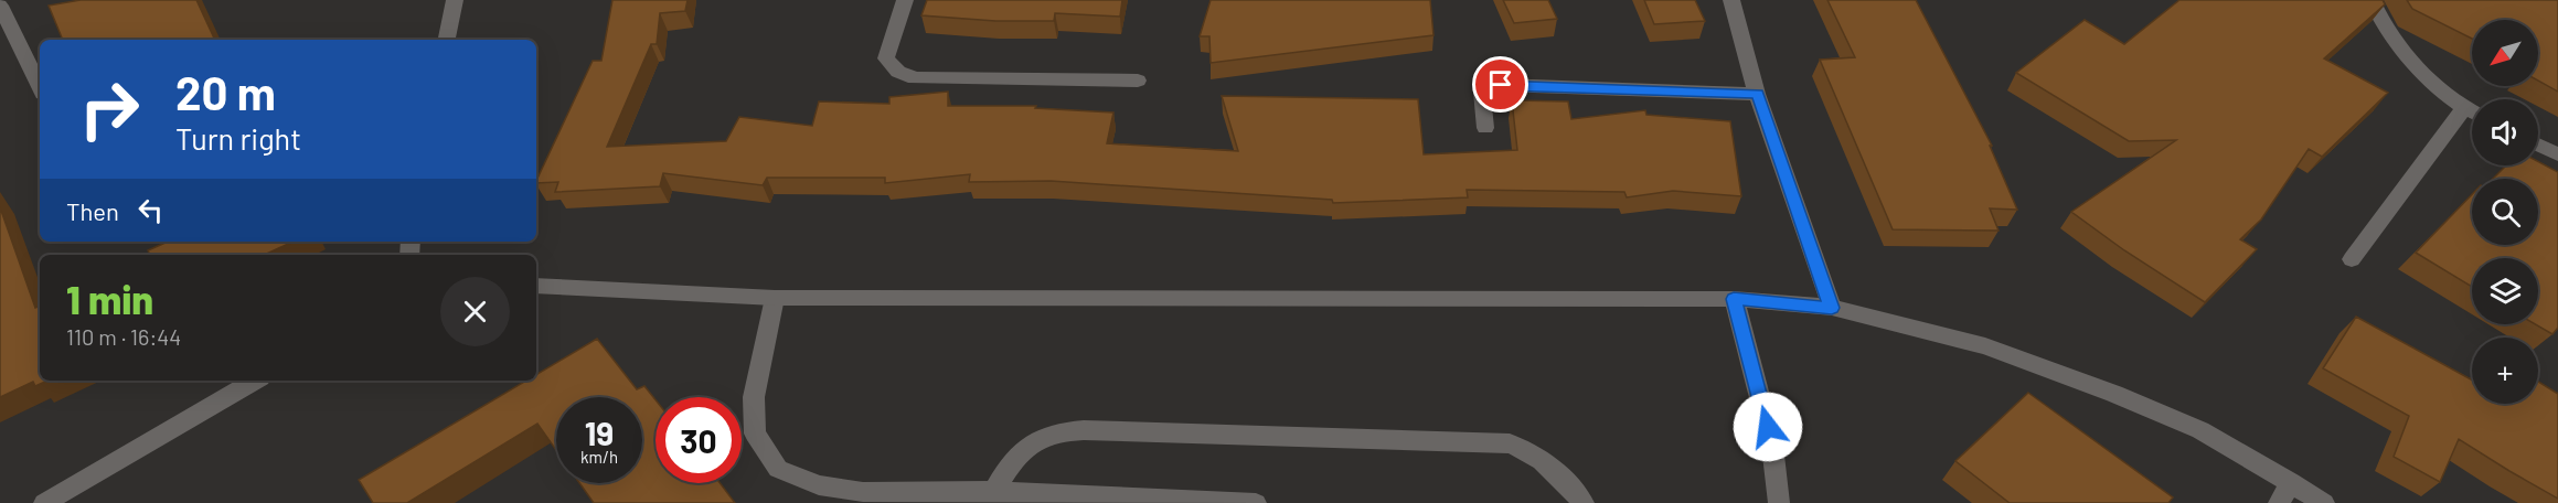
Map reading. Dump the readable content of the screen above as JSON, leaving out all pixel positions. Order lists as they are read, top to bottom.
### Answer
{
  "north": "bottom left",
  "page": {
    "map_buttons": "+",
    "turn": ["20 m", "Turn right"],
    "then": "Then",
    "heading": ["1 min", "110 m · 16:44"],
    "speed": "19 km/h",
    "limit": "30"
  }
}
